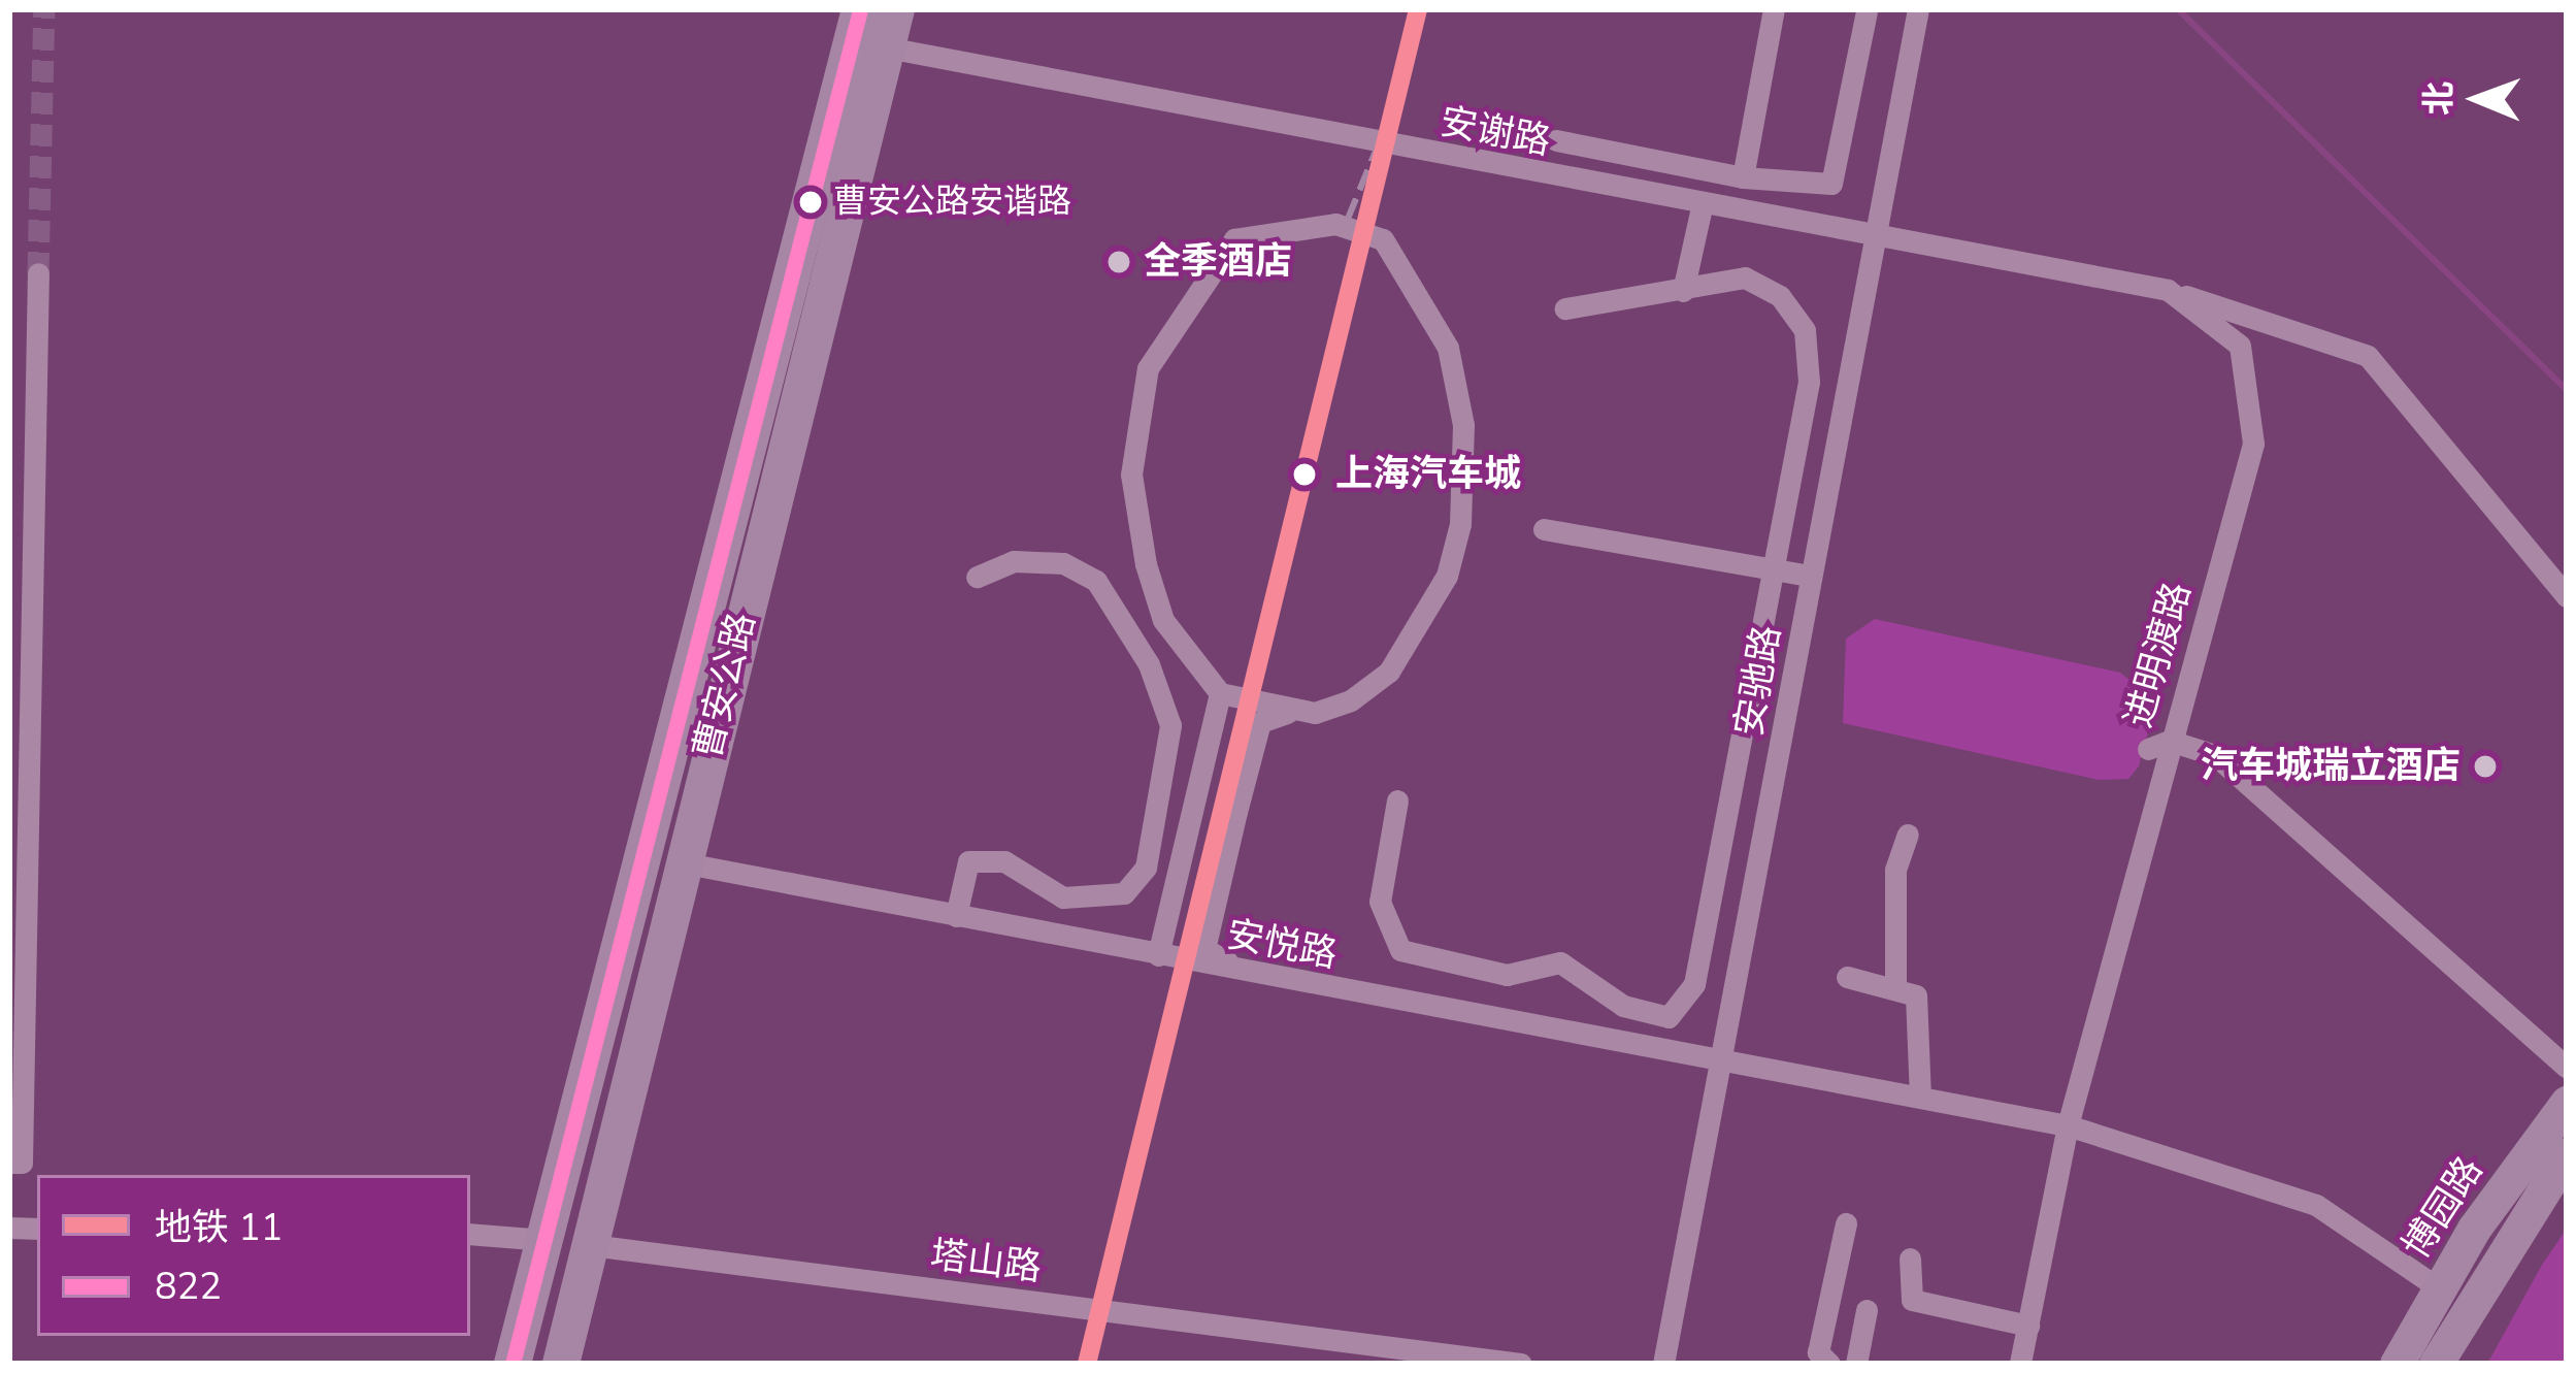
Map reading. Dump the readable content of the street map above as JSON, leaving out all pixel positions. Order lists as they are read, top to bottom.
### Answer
{
  "streets": {
    "highway": ["曹安公路"],
    "main road": ["博园路"],
    "street": [
      "安谢路",
      "进明渡路",
      "安驰路",
      "安悦路",
      "塔山路"
    ]
  },
  "crossings": [
    ["安谢路", "进明渡路"],
    ["安谢路", "安驰路"],
    ["安谢路", "曹安公路"],
    ["进明渡路", "安驰路"],
    ["进明渡路", "安悦路"],
    ["安驰路", "安悦路"],
    ["曹安公路", "安悦路"],
    ["曹安公路", "塔山路"],
    ["安悦路", "博园路"]
  ],
  "places": [
    "曹安公路安谐路",
    "全季酒店",
    "上海汽车城",
    "汽车城瑞立酒店"
  ],
  "lines": ["metro line 11", "transit line 822"],
  "legend": ["地铁 11", "822"],
  "north": "left"
}
